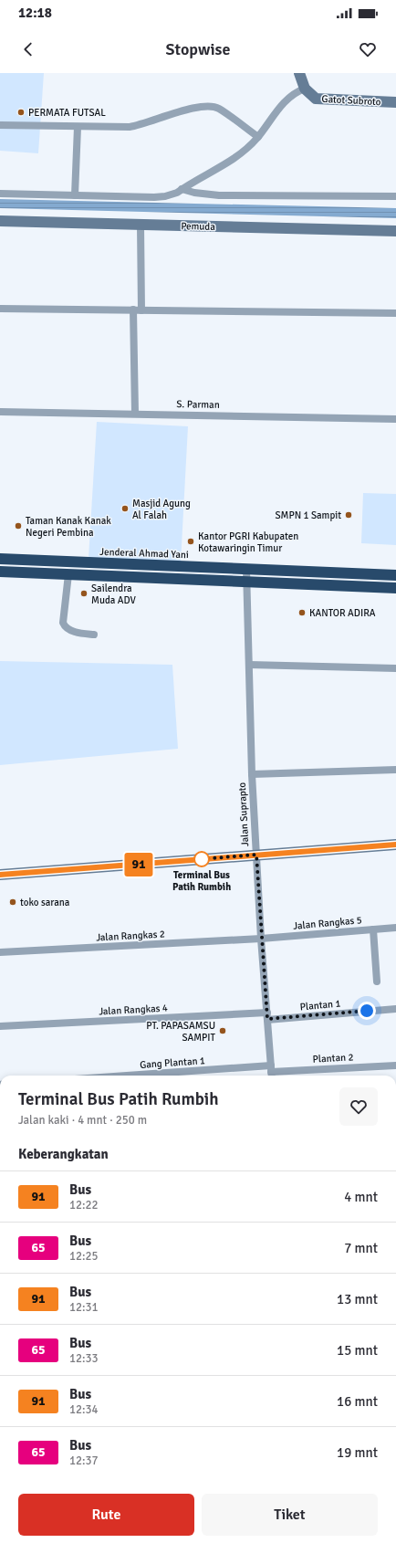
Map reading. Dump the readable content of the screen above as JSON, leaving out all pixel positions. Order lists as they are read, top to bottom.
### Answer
{
  "streets": {
    "highway": ["Jenderal Ahmad Yani"],
    "street": [
      "Gatot Subroto",
      "Pemuda",
      "S. Parman",
      "Jalan Suprapto",
      "Jalan Rangkas 5",
      "Jalan Rangkas 2",
      "Plantan 1",
      "Jalan Rangkas 4",
      "Plantan 2",
      "Gang Plantan 1"
    ]
  },
  "crossings": [
    ["Jenderal Ahmad Yani", "Jalan Suprapto"],
    ["Jalan Suprapto", "Jalan Rangkas 5"],
    ["Jalan Suprapto", "Jalan Rangkas 2"],
    ["Jalan Suprapto", "Plantan 1"],
    ["Jalan Suprapto", "Jalan Rangkas 4"],
    ["Jalan Suprapto", "Plantan 2"],
    ["Jalan Suprapto", "Gang Plantan 1"],
    ["Jalan Rangkas 5", "Jalan Rangkas 2"],
    ["Plantan 1", "Jalan Rangkas 4"],
    ["Plantan 2", "Gang Plantan 1"]
  ],
  "places": [
    "PERMATA FUTSAL",
    "Masjid Agung Al Falah",
    "SMPN 1 Sampit",
    "Taman Kanak Kanak Negeri Pembina",
    "Kantor PGRI Kabupaten Kotawaringin Timur",
    "Sailendra Muda ADV",
    "KANTOR ADIRA",
    "Terminal Bus Patih Rumbih",
    "toko sarana",
    "PT. PAPASAMSU SAMPIT"
  ],
  "lines": ["bus line 91"],
  "page": {
    "status": "12:18",
    "header": "Stopwise",
    "on_map": "91",
    "heading": [
      ["Terminal Bus Patih Rumbih", "Jalan kaki · 4 mnt · 250 m"],
      "Keberangkatan"
    ],
    "list": [
      {
        "mark": "91",
        "name": "Bus",
        "note": "12:22",
        "value": "4 mnt"
      },
      {
        "mark": "65",
        "name": "Bus",
        "note": "12:25",
        "value": "7 mnt"
      },
      {
        "mark": "91",
        "name": "Bus",
        "note": "12:31",
        "value": "13 mnt"
      },
      {
        "mark": "65",
        "name": "Bus",
        "note": "12:33",
        "value": "15 mnt"
      },
      {
        "mark": "91",
        "name": "Bus",
        "note": "12:34",
        "value": "16 mnt"
      },
      {
        "mark": "65",
        "name": "Bus",
        "note": "12:37",
        "value": "19 mnt"
      }
    ],
    "buttons": ["Rute", "Tiket"]
  }
}
